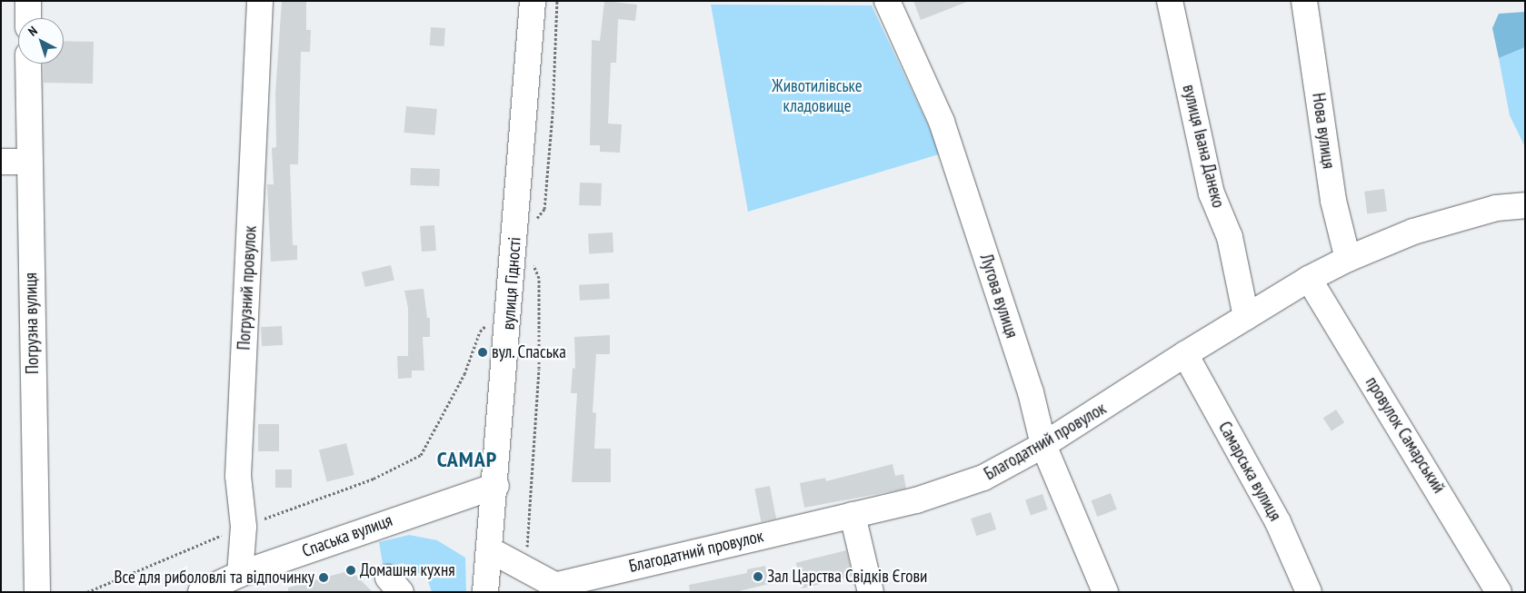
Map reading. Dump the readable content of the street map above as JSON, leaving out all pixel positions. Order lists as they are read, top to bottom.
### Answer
{
  "streets": {
    "street": [
      "Нова вулиця",
      "вулиця Івана Данеко",
      "вулиця Гідності",
      "Погрузний провулок",
      "Лугова вулиця",
      "Погрузна вулиця",
      "провулок Самарський",
      "Благодатний провулок",
      "Самарська вулиця",
      "Спаська вулиця"
    ]
  },
  "crossings": [
    ["Нова вулиця", "Благодатний провулок"],
    ["вулиця Івана Данеко", "Благодатний провулок"],
    ["вулиця Гідності", "Спаська вулиця"],
    ["Погрузний провулок", "Спаська вулиця"],
    ["Лугова вулиця", "Благодатний провулок"],
    ["провулок Самарський", "Благодатний провулок"],
    ["Благодатний провулок", "Самарська вулиця"]
  ],
  "districts": ["САМАР"],
  "parks": ["Животилівське кладовище"],
  "places": [
    "вул. Спаська",
    "Домашня кухня",
    "Зал Царства Свідків Єгови",
    "Все для риболовлі та відпочинку"
  ],
  "north": "top left"
}
